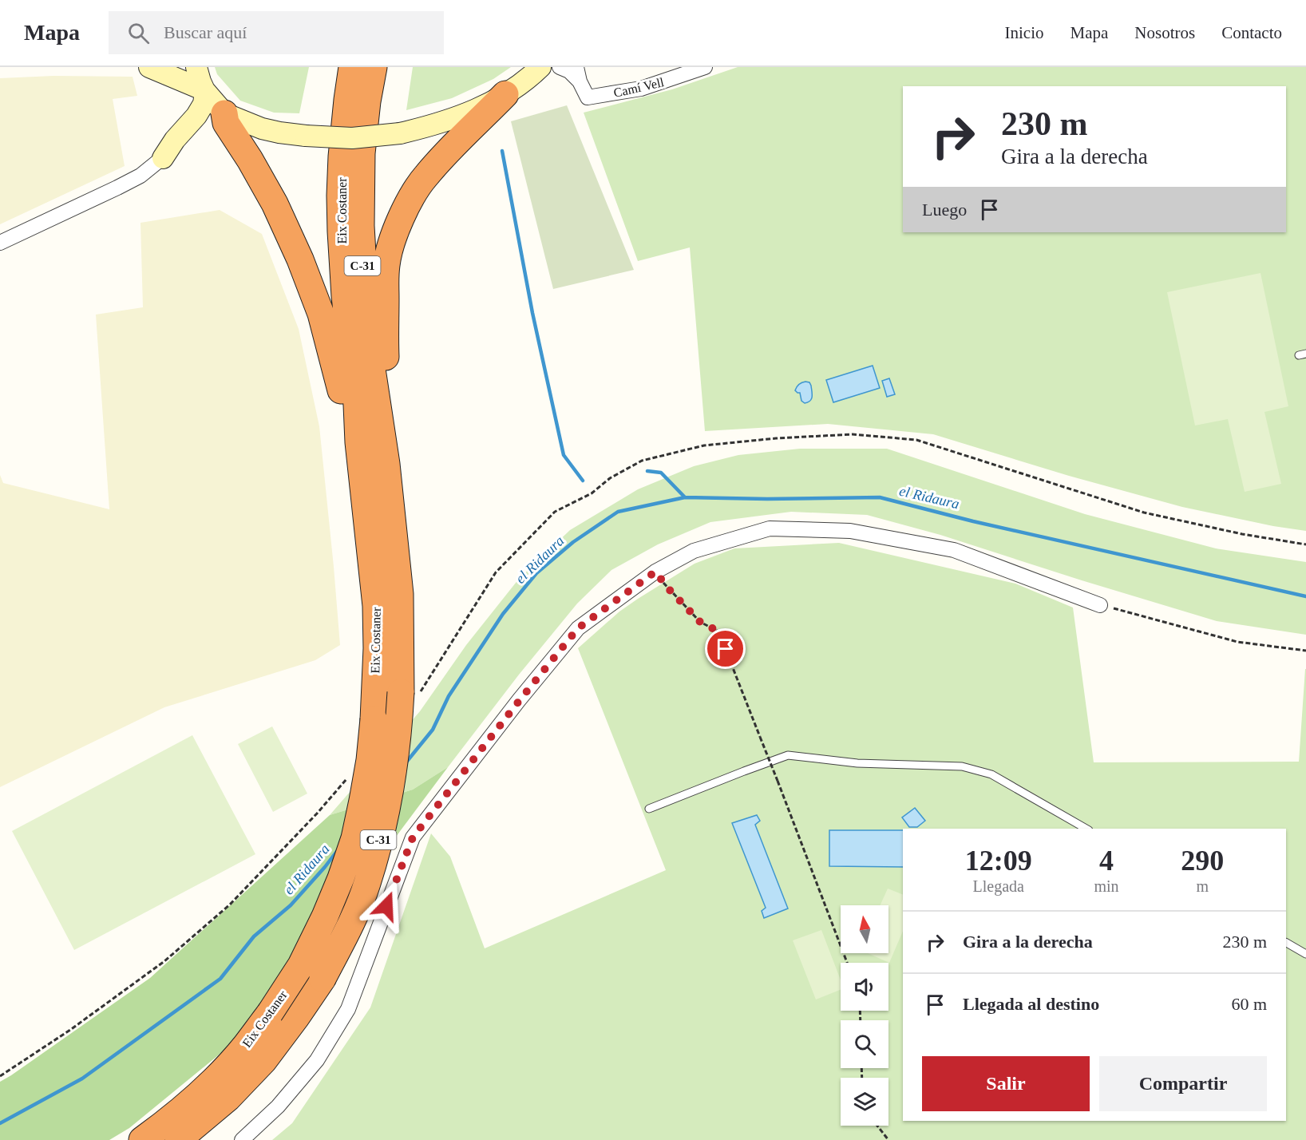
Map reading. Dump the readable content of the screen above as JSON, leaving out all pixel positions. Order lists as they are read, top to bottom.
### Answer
{
  "streets": {
    "highway": ["Eix Costaner", "C-31"],
    "street": ["Camí Vell"]
  },
  "water": ["el Ridaura"],
  "north": "top",
  "page": {
    "header": "Mapa",
    "search": "Buscar aquí",
    "nav": [
      "Inicio",
      "Mapa",
      "Nosotros",
      "Contacto"
    ],
    "turn": ["230 m", "Gira a la derecha"],
    "then": "Luego",
    "eta": [
      "12:09",
      "Llegada",
      "4",
      "min",
      "290",
      "m"
    ],
    "list": [
      {
        "name": "Gira a la derecha",
        "value": "230 m"
      },
      {
        "name": "Llegada al destino",
        "value": "60 m"
      }
    ],
    "buttons": ["Salir", "Compartir"]
  }
}
